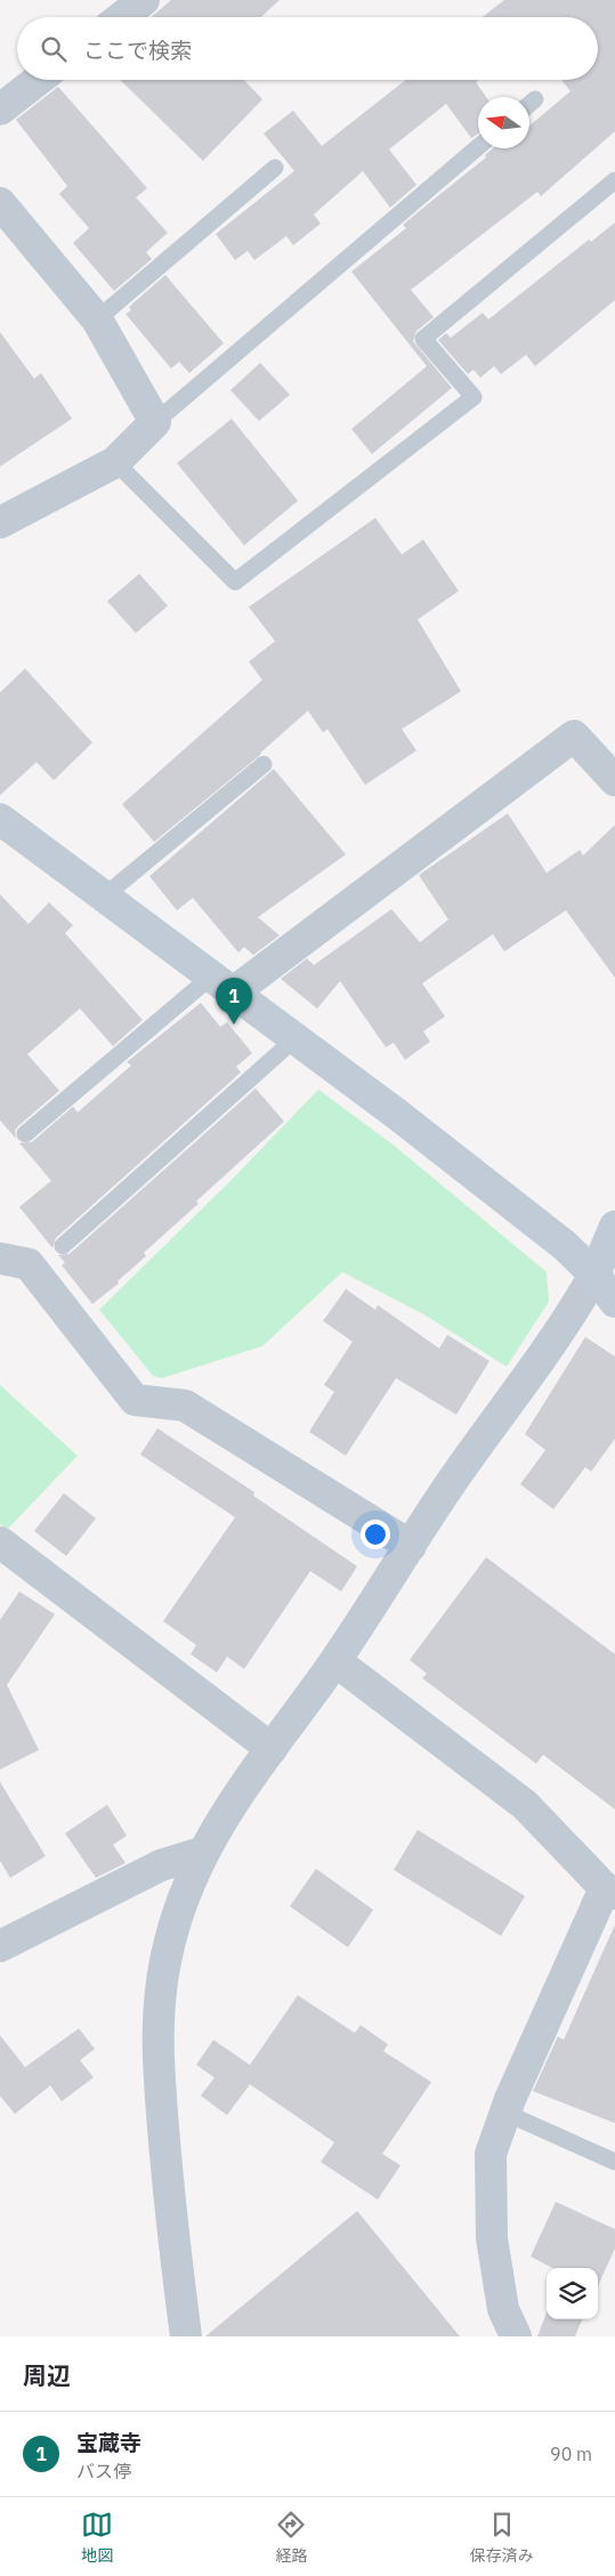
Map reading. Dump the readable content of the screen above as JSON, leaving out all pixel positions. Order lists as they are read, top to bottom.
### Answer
{
  "north": "left",
  "page": {
    "search": "ここで検索",
    "pins": "1",
    "heading": "周辺",
    "list": [
      {
        "mark": "1",
        "name": "宝蔵寺",
        "note": "バス停",
        "value": "90 m"
      }
    ],
    "nav": ["地図", "経路", "保存済み"]
  }
}
